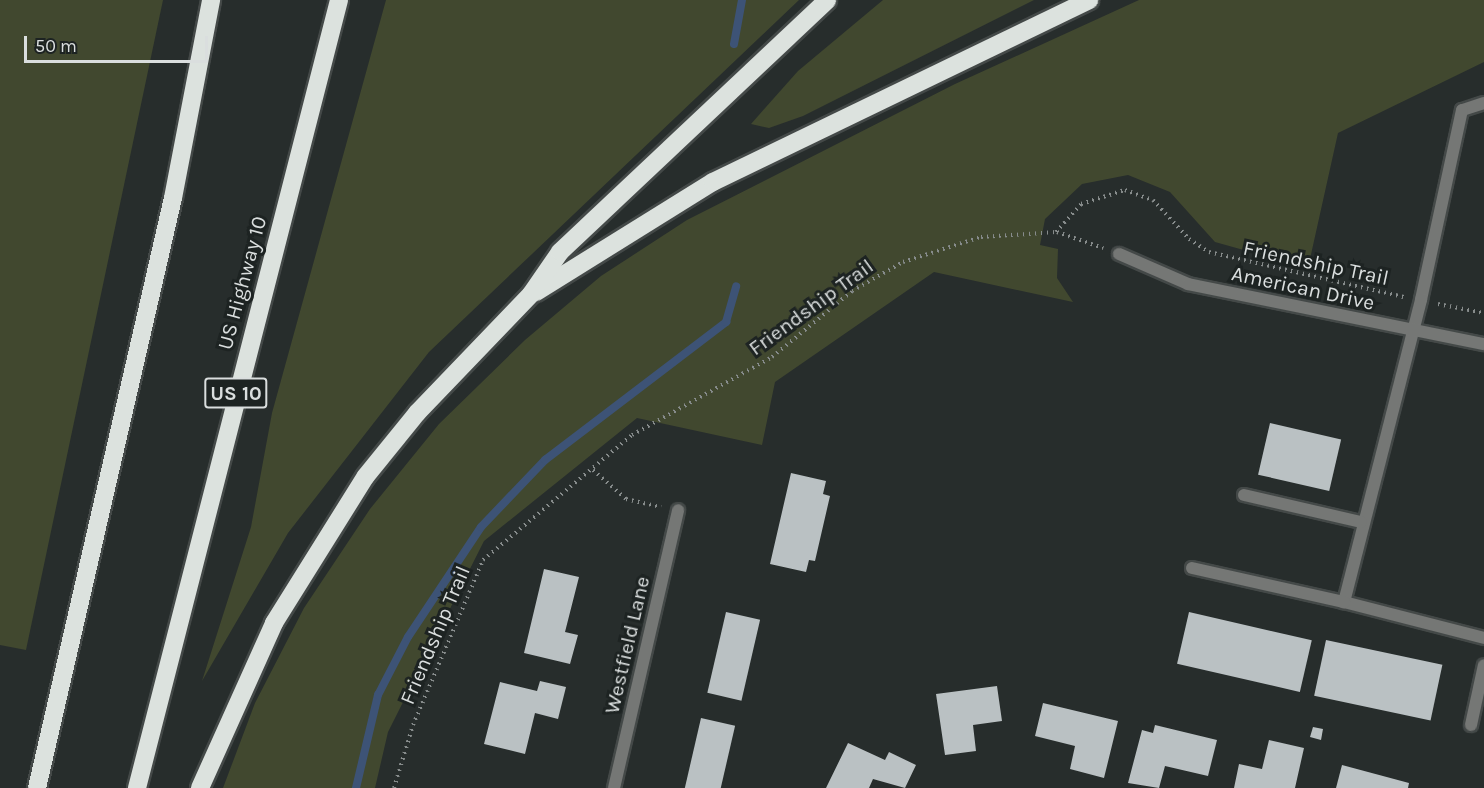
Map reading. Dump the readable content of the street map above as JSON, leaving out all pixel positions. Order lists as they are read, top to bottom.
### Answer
{
  "streets": {
    "highway": ["US Highway 10", "US 10"],
    "street": ["American Drive", "Westfield Lane"],
    "path": ["Friendship Trail"]
  },
  "scale_bar": "50 m"
}
